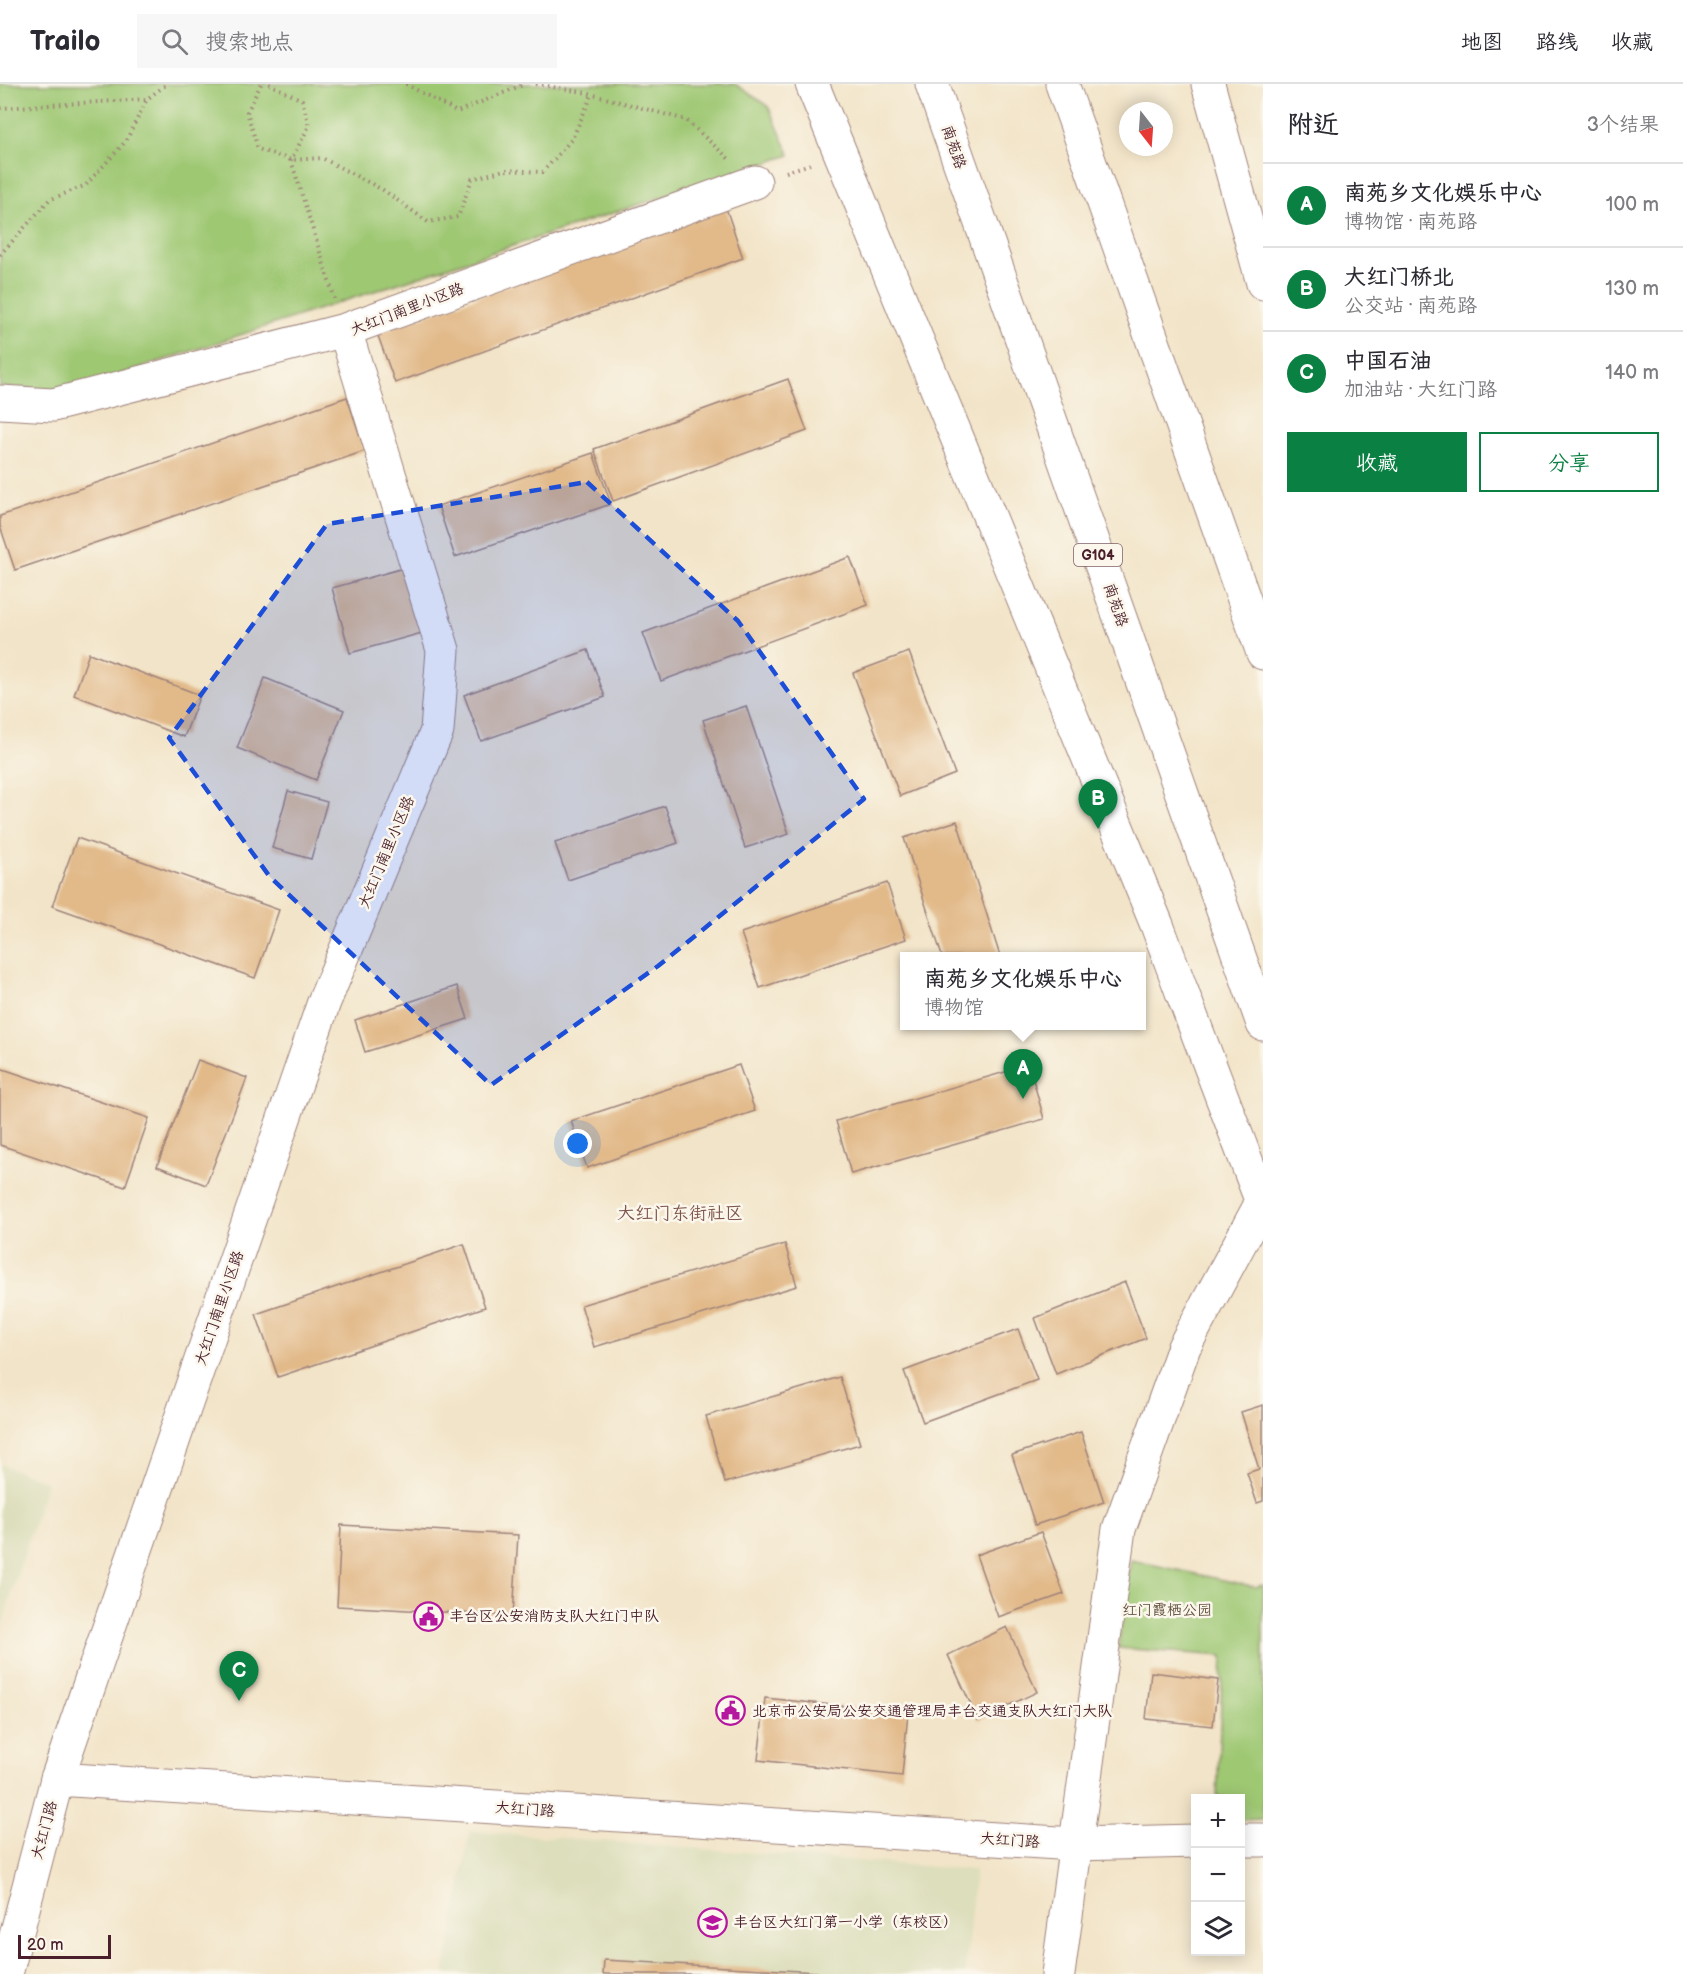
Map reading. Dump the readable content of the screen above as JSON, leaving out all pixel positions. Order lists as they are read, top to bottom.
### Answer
{
  "streets": {
    "main road": [
      "南苑路",
      "大红门南里小区路",
      "G104",
      "大红门路"
    ]
  },
  "crossings": [
    ["大红门南里小区路", "大红门路"]
  ],
  "districts": ["大红门东街社区"],
  "parks": ["红门霞栖公园"],
  "places": {
    "public building": ["丰台区公安消防支队大红门中队", "北京市公安局公安交通管理局丰台交通支队大红门大队"],
    "school or university": ["丰台区大红门第一小学（东校区）"]
  },
  "scale_bar": "20 m",
  "north": "bottom",
  "page": {
    "header": "Trailo",
    "search": "搜索地点",
    "nav": ["地图", "路线", "收藏"],
    "heading": ["附近", "3个结果"],
    "list": [
      {
        "mark": "A",
        "name": "南苑乡文化娱乐中心",
        "note": "博物馆 · 南苑路",
        "value": "100 m"
      },
      {
        "mark": "B",
        "name": "大红门桥北",
        "note": "公交站 · 南苑路",
        "value": "130 m"
      },
      {
        "mark": "C",
        "name": "中国石油",
        "note": "加油站 · 大红门路",
        "value": "140 m"
      }
    ],
    "buttons": ["收藏", "分享"],
    "pins": ["B", "A", "C"],
    "popup": ["南苑乡文化娱乐中心", "博物馆"],
    "map_buttons": ["+", "−"],
    "scale": "20 m"
  }
}
